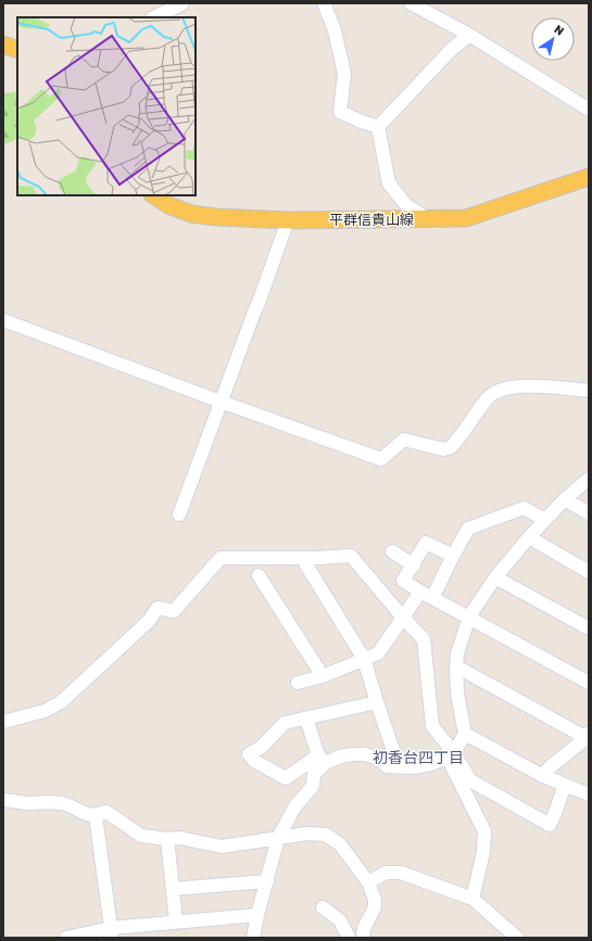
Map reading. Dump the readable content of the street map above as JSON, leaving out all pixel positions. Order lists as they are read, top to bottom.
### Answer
{
  "streets": {
    "main road": ["平群信貴山線"]
  },
  "districts": ["初香台四丁目"],
  "north": "top right"
}
